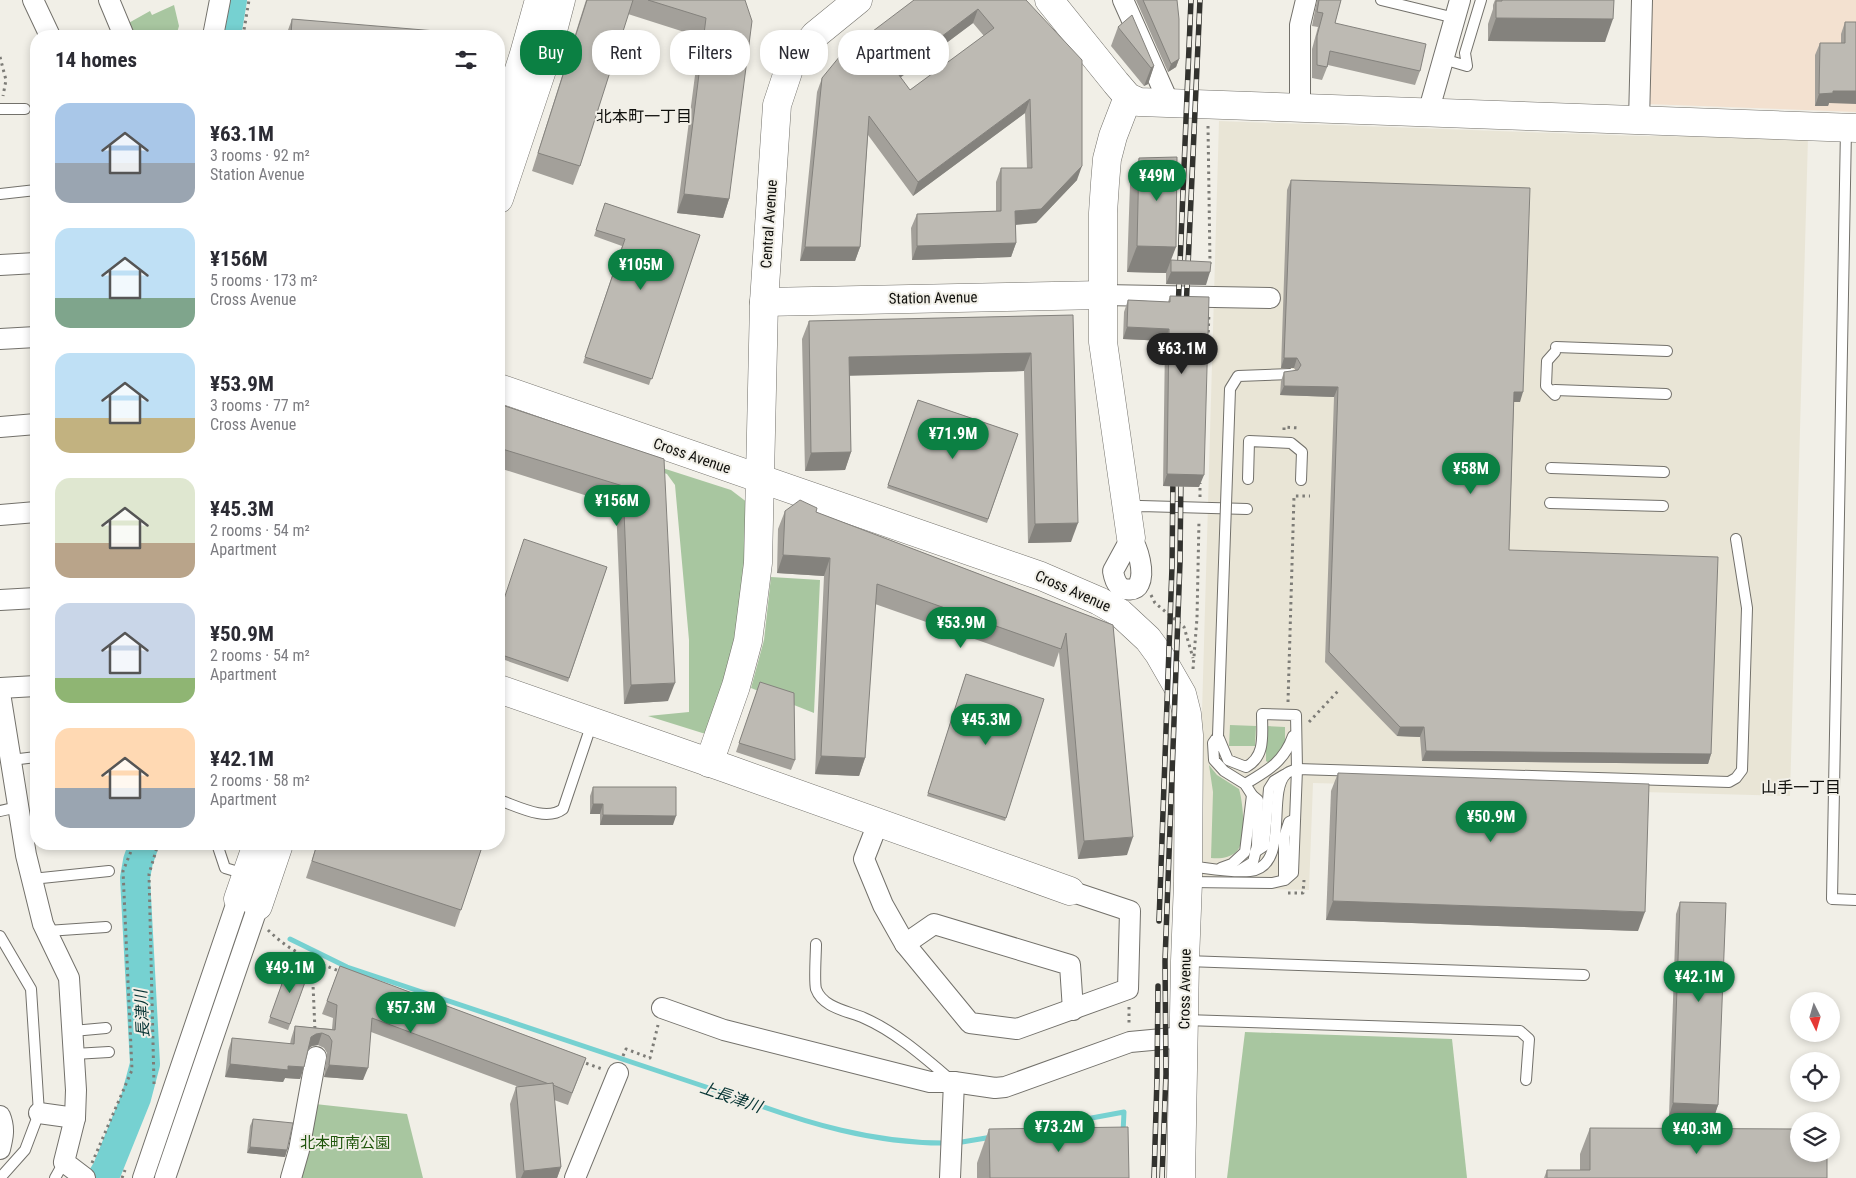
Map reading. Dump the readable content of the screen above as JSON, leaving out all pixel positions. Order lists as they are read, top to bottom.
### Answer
{
  "streets": {
    "street": ["Central Avenue", "Station Avenue", "Cross Avenue"]
  },
  "crossings": [
    ["Central Avenue", "Station Avenue"],
    ["Central Avenue", "Cross Avenue"]
  ],
  "districts": ["北本町一丁目", "山手一丁目"],
  "water": ["長津川", "上長津川"],
  "parks": ["北本町南公園"],
  "north": "bottom",
  "page": {
    "chip": [
      "Buy",
      "Rent",
      "Filters",
      "New",
      "Apartment"
    ],
    "heading": "14 homes",
    "list": [
      {
        "name": "¥63.1M",
        "note": "3 rooms · 92 m² · Station Avenue"
      },
      {
        "name": "¥156M",
        "note": "5 rooms · 173 m² · Cross Avenue"
      },
      {
        "name": "¥53.9M",
        "note": "3 rooms · 77 m² · Cross Avenue"
      },
      {
        "name": "¥45.3M",
        "note": "2 rooms · 54 m² · Apartment"
      },
      {
        "name": "¥50.9M",
        "note": "2 rooms · 54 m² · Apartment"
      },
      {
        "name": "¥42.1M",
        "note": "2 rooms · 58 m² · Apartment"
      }
    ],
    "price": [
      "¥49M",
      "¥105M",
      "¥63.1M",
      "¥71.9M",
      "¥58M",
      "¥156M",
      "¥53.9M",
      "¥45.3M",
      "¥50.9M",
      "¥49.1M",
      "¥42.1M",
      "¥57.3M",
      "¥73.2M",
      "¥40.3M"
    ]
  }
}
